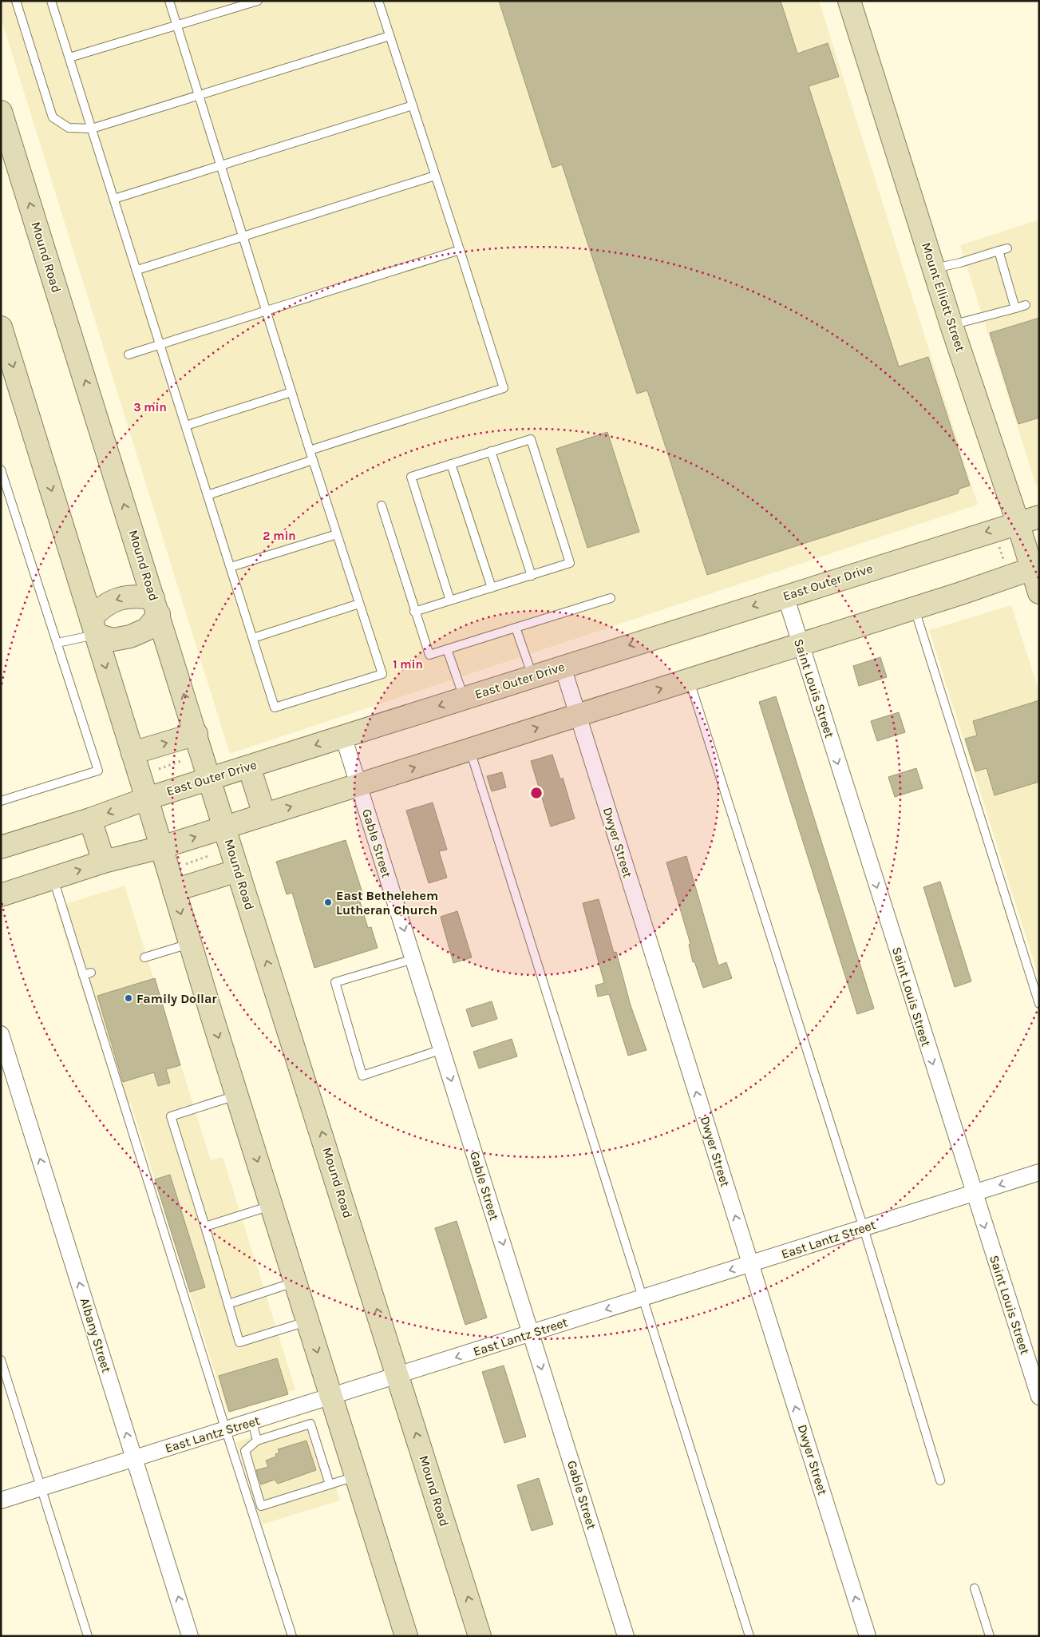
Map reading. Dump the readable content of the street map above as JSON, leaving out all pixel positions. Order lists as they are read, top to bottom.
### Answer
{
  "streets": {
    "main road": ["Mound Road", "Mount Elliott Street", "East Outer Drive"],
    "street": [
      "Saint Louis Street",
      "Dwyer Street",
      "Gable Street",
      "East Lantz Street",
      "Albany Street"
    ]
  },
  "crossings": [
    ["Mound Road", "East Outer Drive"],
    ["Mound Road", "East Lantz Street"],
    ["Mount Elliott Street", "East Outer Drive"],
    ["East Outer Drive", "Saint Louis Street"],
    ["East Outer Drive", "Dwyer Street"],
    ["East Outer Drive", "Gable Street"],
    ["Saint Louis Street", "East Lantz Street"],
    ["Dwyer Street", "East Lantz Street"],
    ["Gable Street", "East Lantz Street"],
    ["East Lantz Street", "Albany Street"]
  ],
  "one_way": [
    "Saint Louis Street",
    "Dwyer Street",
    "Gable Street",
    "East Lantz Street",
    "Albany Street"
  ],
  "places": ["East Bethelehem Lutheran Church", "Family Dollar"],
  "rings": ["3 min", "2 min", "1 min"]
}
